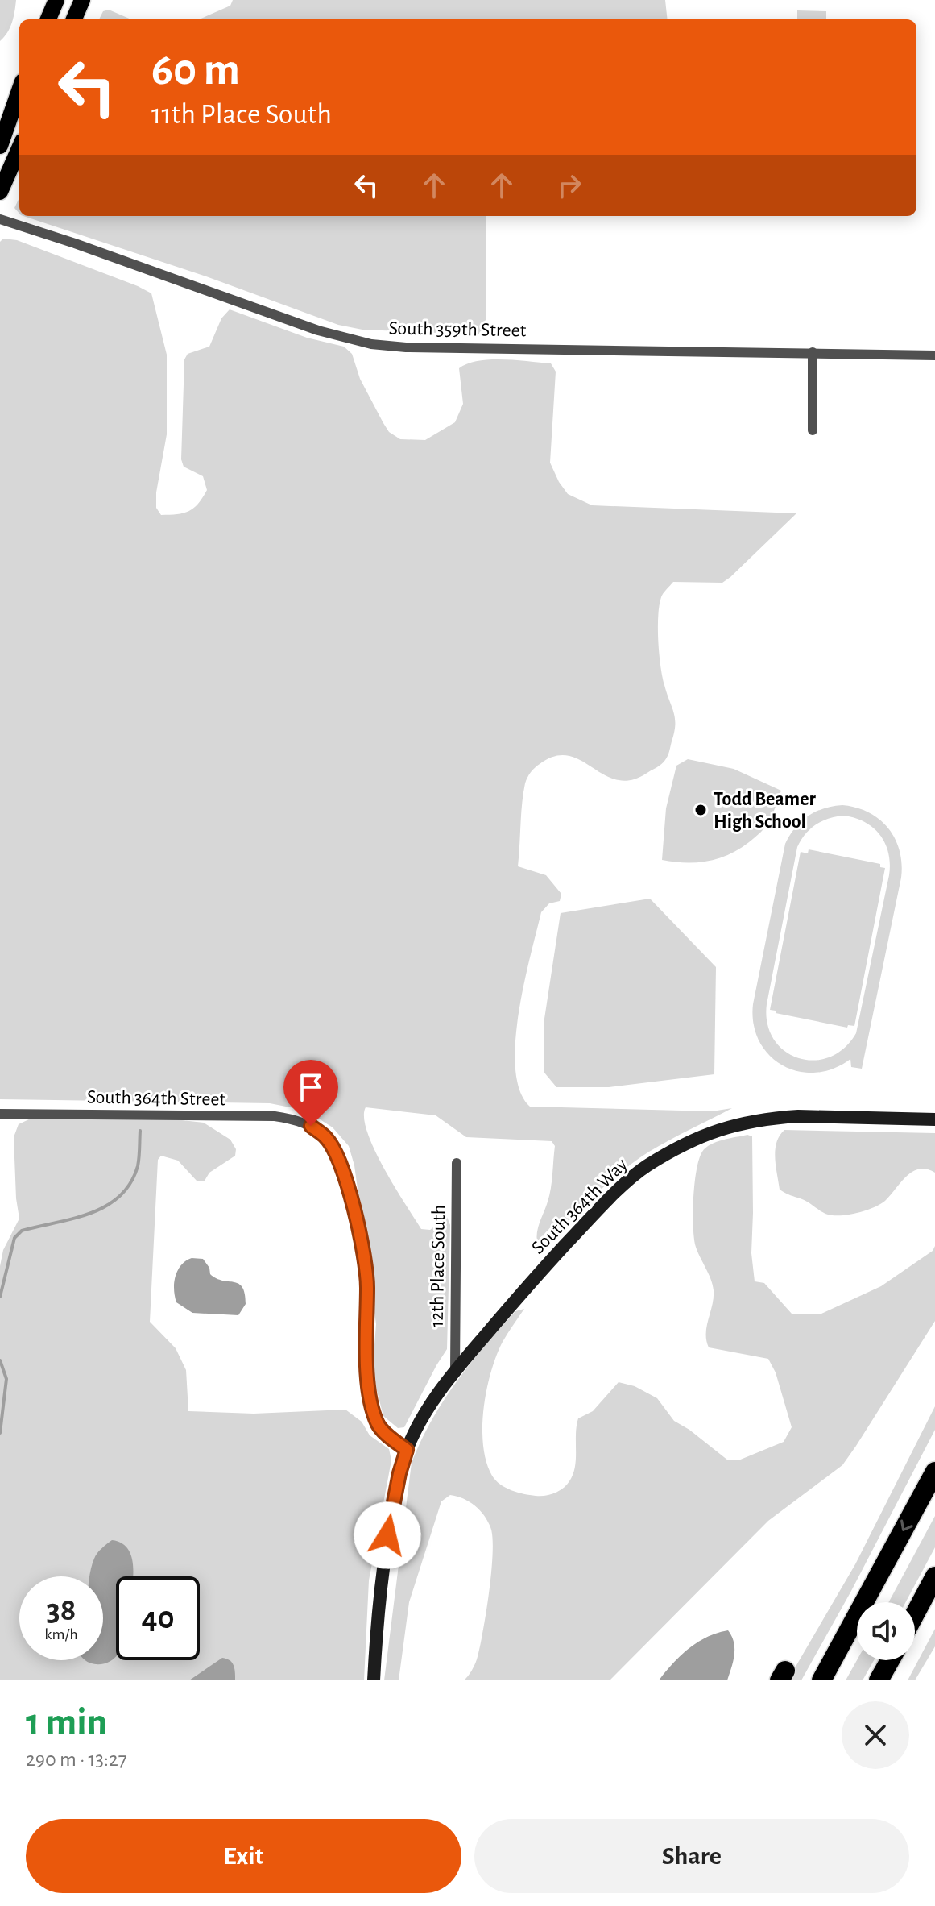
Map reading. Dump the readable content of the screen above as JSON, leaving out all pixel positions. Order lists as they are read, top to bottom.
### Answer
{
  "streets": {
    "street": [
      "South 359th Street",
      "South 364th Street",
      "South 364th Way",
      "12th Place South"
    ]
  },
  "crossings": [
    ["South 364th Street", "South 364th Way"],
    ["South 364th Way", "12th Place South"]
  ],
  "places": ["Todd Beamer High School"],
  "page": {
    "turn": ["60 m", "11th Place South"],
    "speed": "38 km/h",
    "limit": "40",
    "heading": ["1 min", "290 m · 13:27"],
    "buttons": ["Exit", "Share"]
  }
}
